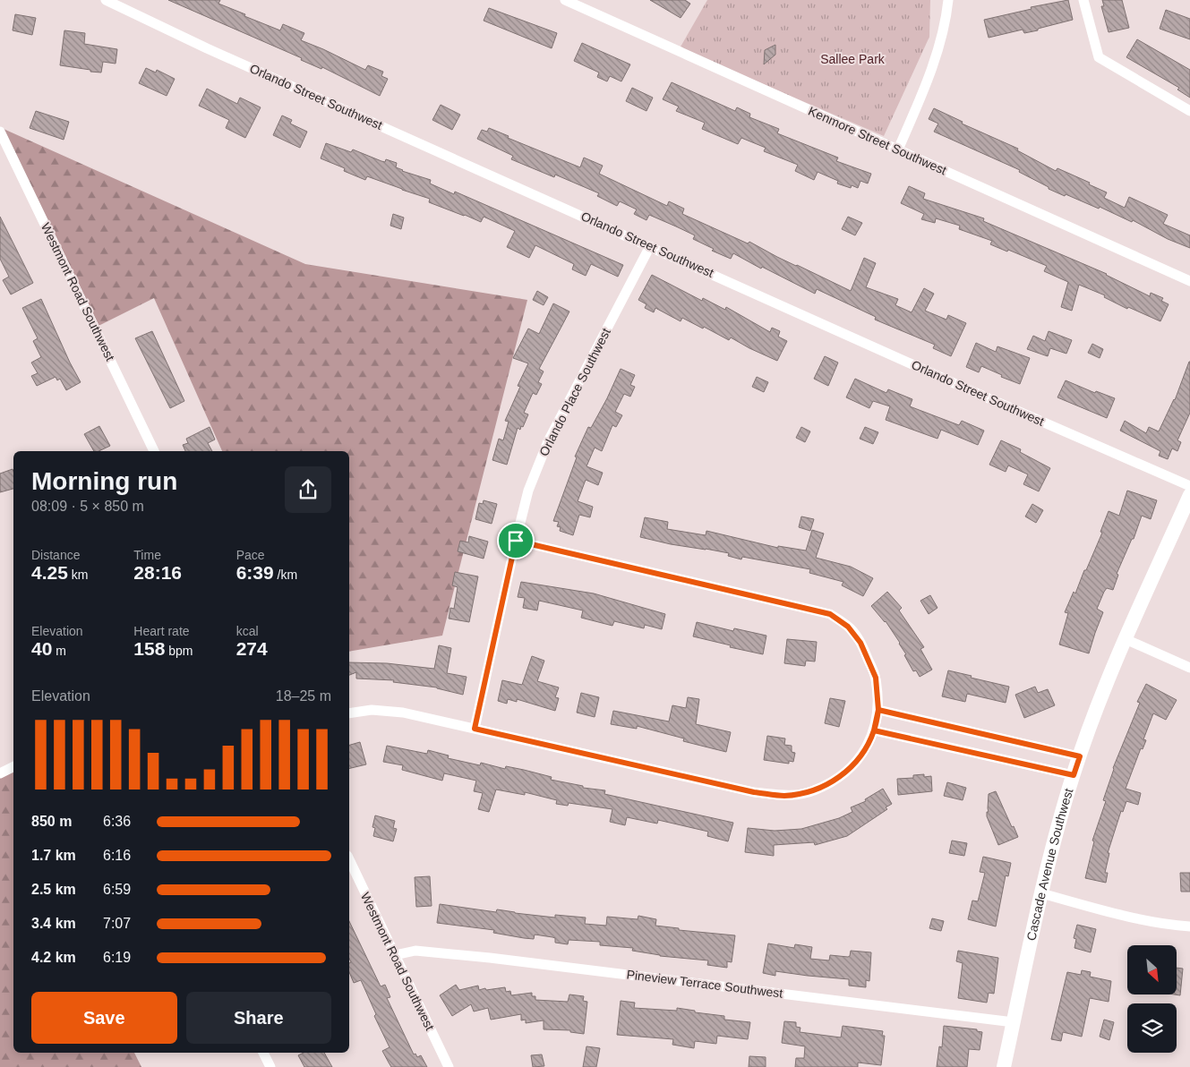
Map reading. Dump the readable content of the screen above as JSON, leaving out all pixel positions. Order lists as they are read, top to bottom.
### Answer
{
  "streets": {
    "main road": ["Cascade Avenue Southwest"],
    "street": [
      "Orlando Street Southwest",
      "Kenmore Street Southwest",
      "Westmont Road Southwest",
      "Orlando Place Southwest",
      "Pineview Terrace Southwest"
    ]
  },
  "crossings": [
    ["Orlando Street Southwest", "Orlando Place Southwest"],
    ["Westmont Road Southwest", "Pineview Terrace Southwest"],
    ["Cascade Avenue Southwest", "Pineview Terrace Southwest"]
  ],
  "parks": ["Sallee Park"],
  "north": "bottom right",
  "page": {
    "heading": ["Morning run", "08:09 · 5 × 850 m"],
    "stats": [
      ["Distance", "4.25 km"],
      ["Time", "28:16"],
      ["Pace", "6:39 /km"],
      ["Elevation", "40 m"],
      ["Heart rate", "158 bpm"],
      ["kcal", "274"]
    ],
    "chart": ["Elevation", "18–25 m"],
    "list": [
      {
        "name": "850 m",
        "note": "6:36"
      },
      {
        "name": "1.7 km",
        "note": "6:16"
      },
      {
        "name": "2.5 km",
        "note": "6:59"
      },
      {
        "name": "3.4 km",
        "note": "7:07"
      },
      {
        "name": "4.2 km",
        "note": "6:19"
      }
    ],
    "buttons": ["Save", "Share"]
  }
}
